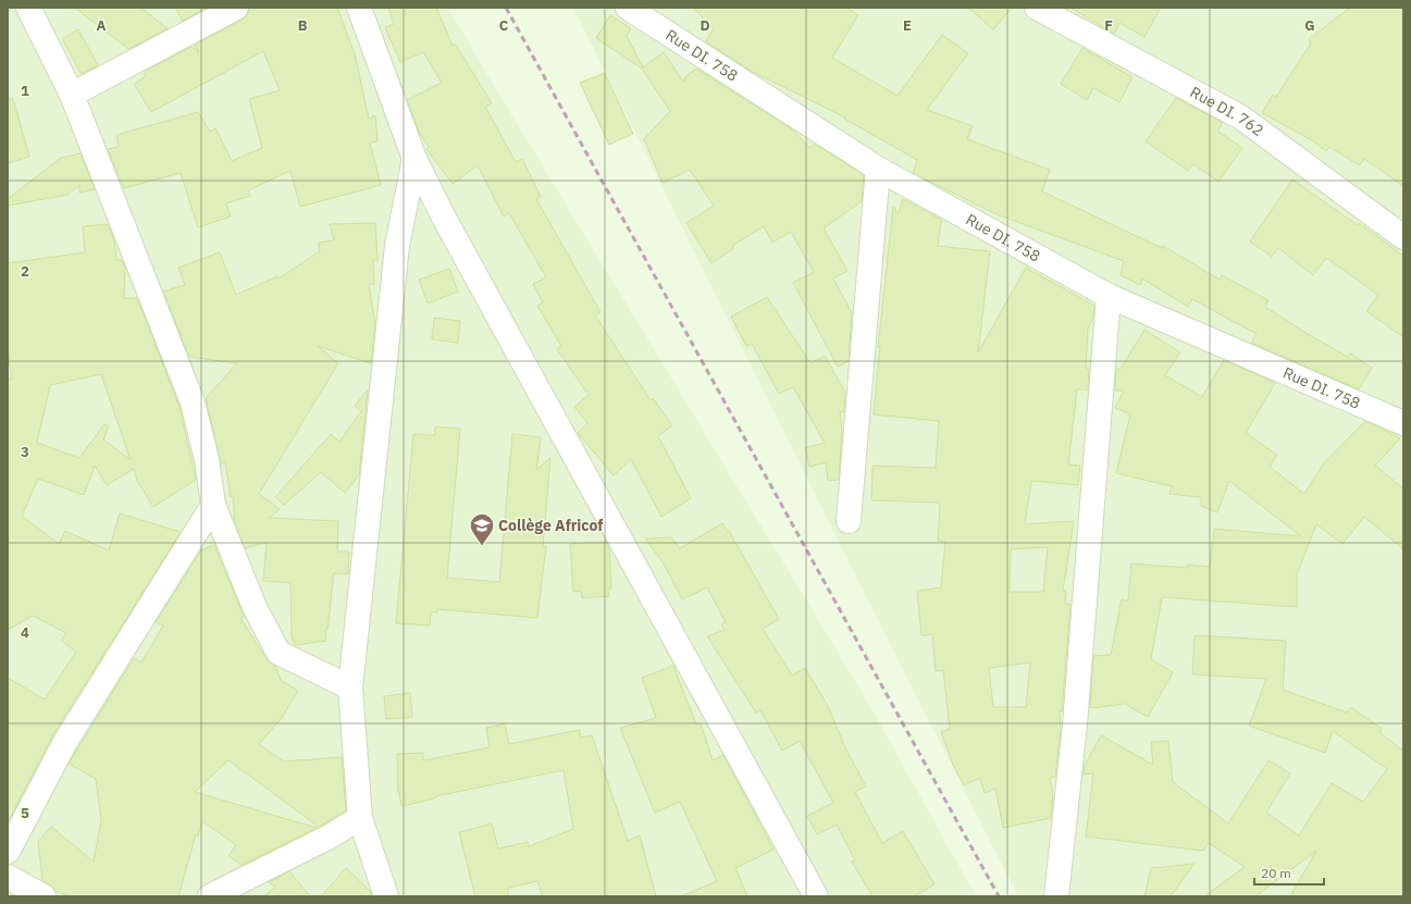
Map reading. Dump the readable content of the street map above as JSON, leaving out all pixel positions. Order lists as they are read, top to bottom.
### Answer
{
  "streets": {
    "street": ["Rue DI. 758", "Rue DI. 762"]
  },
  "places": {
    "school or university": ["Collège Africof"]
  },
  "scale_bar": "20 m",
  "grid": {
    "columns": [
      "A",
      "B",
      "C",
      "D",
      "E",
      "F",
      "G"
    ],
    "rows": [
      "1",
      "2",
      "3",
      "4",
      "5"
    ]
  }
}
